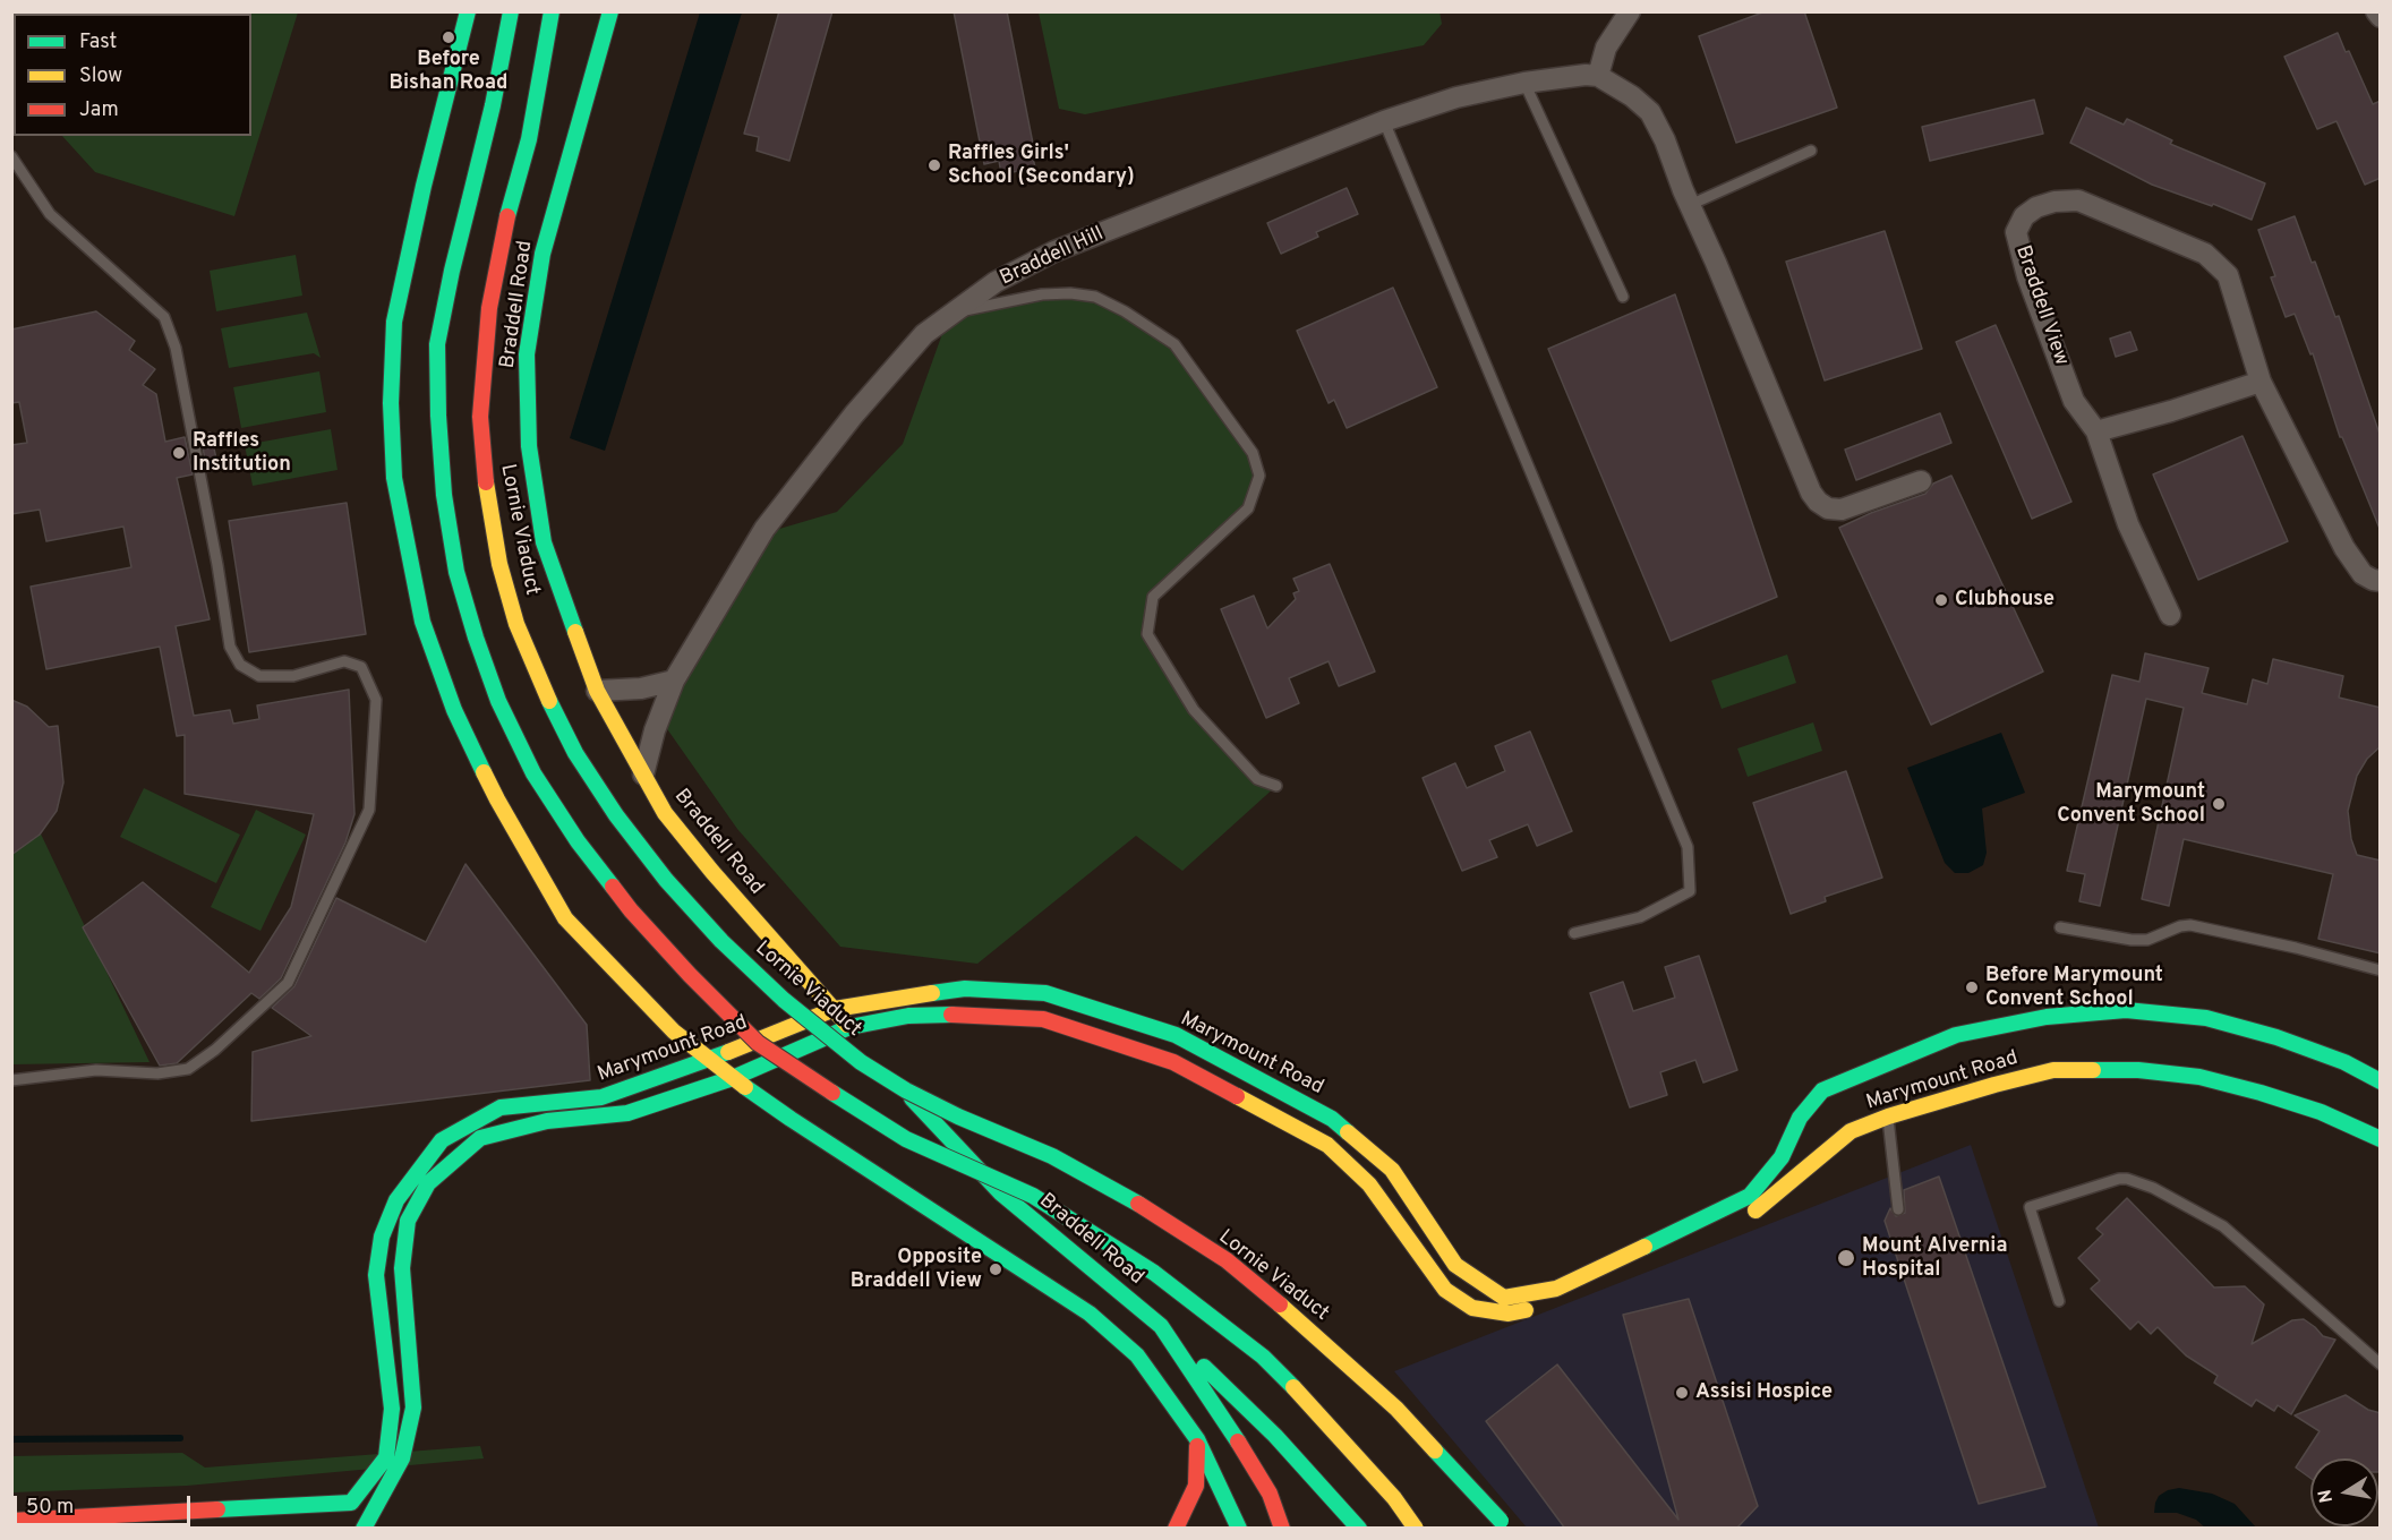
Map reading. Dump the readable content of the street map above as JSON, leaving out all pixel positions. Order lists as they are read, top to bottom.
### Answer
{
  "streets": {
    "main road": ["Braddell Road", "Lornie Viaduct", "Marymount Road"],
    "street": ["Braddell Hill", "Braddell View"]
  },
  "crossings": [
    ["Braddell Hill", "Braddell Road"],
    ["Braddell Road", "Lornie Viaduct"],
    ["Braddell Road", "Marymount Road"]
  ],
  "places": [
    "Before Bishan Road",
    "Raffles Girls' School (Secondary)",
    "Raffles Institution",
    "Clubhouse",
    "Marymount Convent School",
    "Before Marymount Convent School",
    "Mount Alvernia Hospital",
    "Opposite Braddell View",
    "Assisi Hospice"
  ],
  "legend": ["Fast", "Slow", "Jam"],
  "scale_bar": "50 m",
  "north": "left"
}
